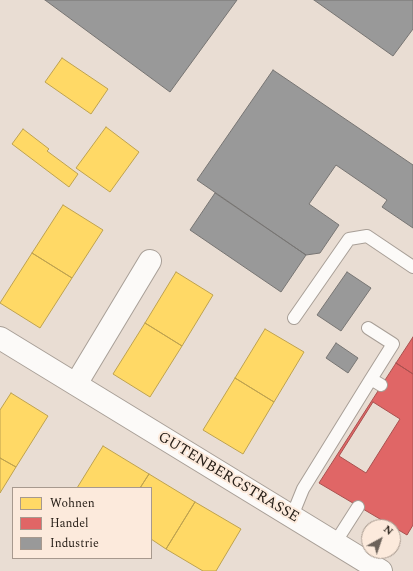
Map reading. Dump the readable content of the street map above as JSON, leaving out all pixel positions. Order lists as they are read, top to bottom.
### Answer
{
  "streets": {
    "street": ["GUTENBERGSTRASSE"]
  },
  "legend": ["Wohnen", "Handel", "Industrie"],
  "north": "top right"
}
